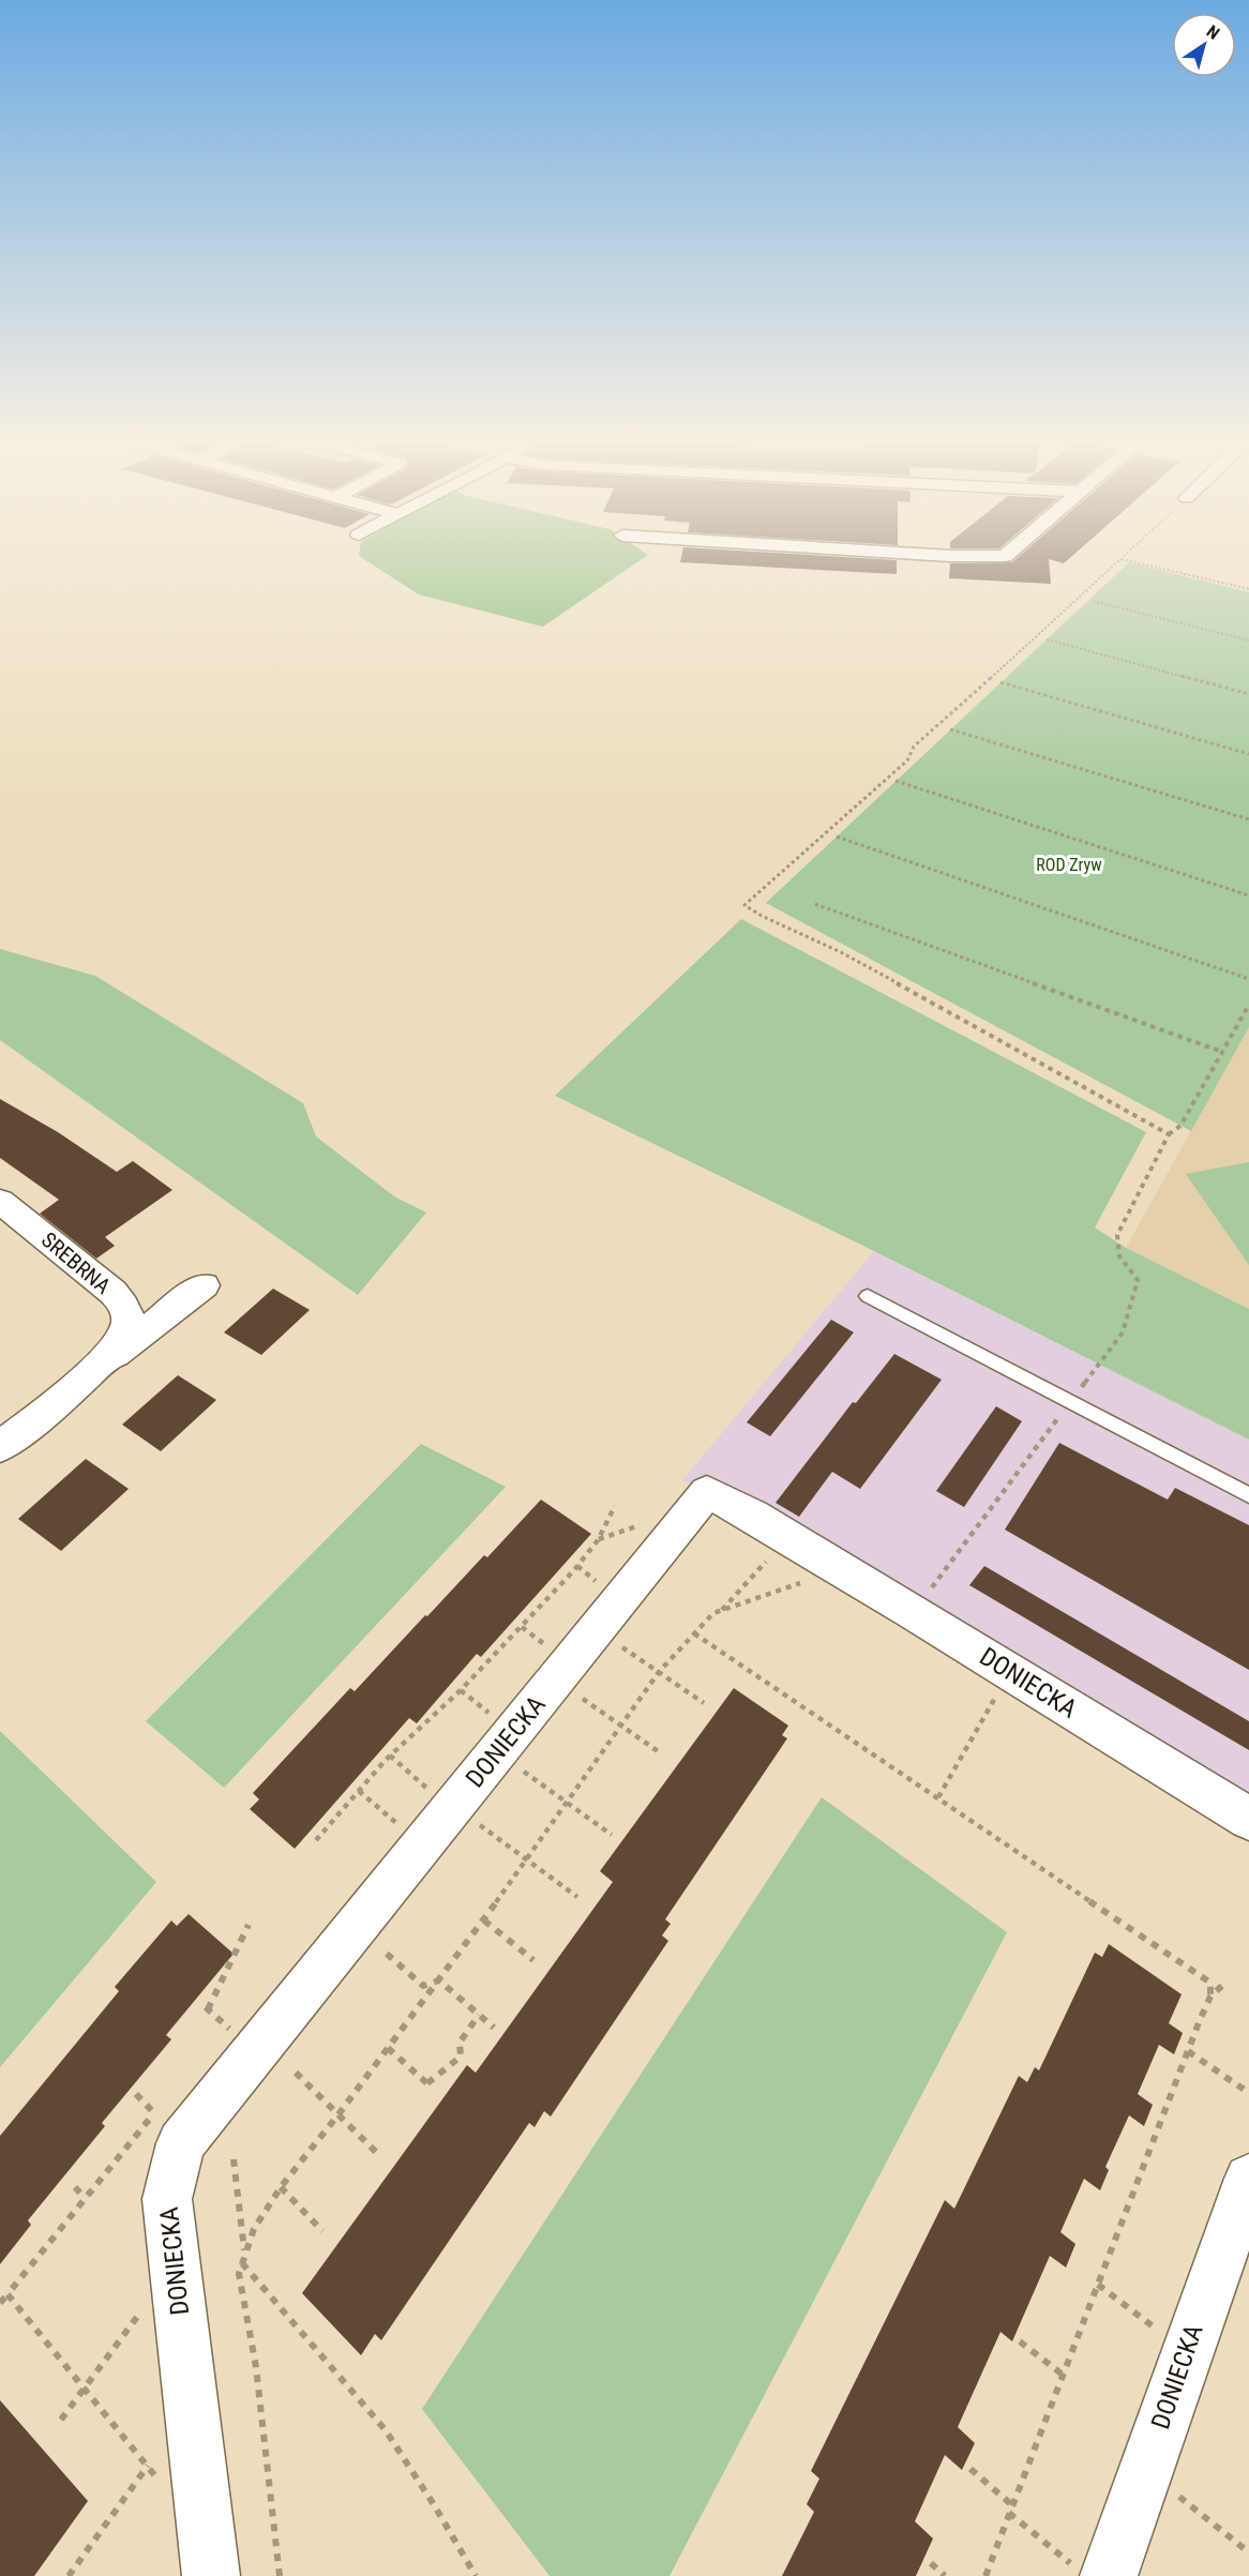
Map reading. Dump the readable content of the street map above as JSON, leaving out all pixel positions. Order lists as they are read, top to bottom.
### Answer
{
  "streets": {
    "street": ["SREBRNA", "DONIECKA"]
  },
  "parks": ["ROD Zryw"],
  "north": "top right"
}
